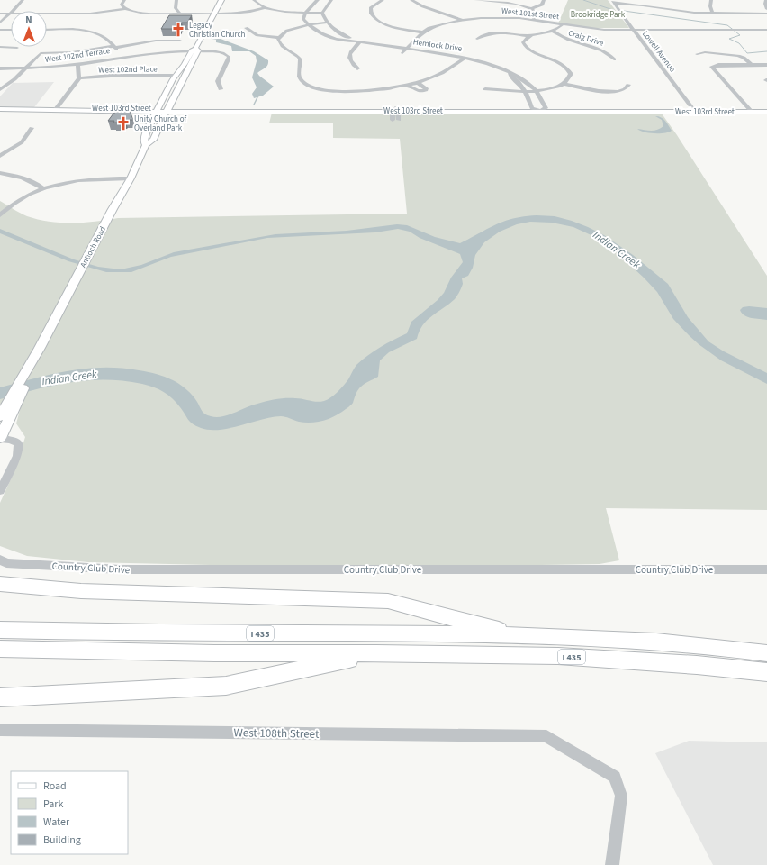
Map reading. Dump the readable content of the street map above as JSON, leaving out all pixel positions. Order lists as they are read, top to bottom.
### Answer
{
  "streets": {
    "highway": ["I 435"],
    "main road": ["West 103rd Street", "Antioch Road"],
    "street": [
      "West 101st Street",
      "Craig Drive",
      "Hemlock Drive",
      "Lowell Avenue",
      "West 102nd Terrace",
      "West 102nd Place",
      "Country Club Drive",
      "West 108th Street"
    ]
  },
  "crossings": [
    ["West 101st Street", "Hemlock Drive"],
    ["West 101st Street", "Lowell Avenue"],
    ["Hemlock Drive", "West 103rd Street"],
    ["Lowell Avenue", "West 103rd Street"],
    ["West 102nd Terrace", "Antioch Road"],
    ["West 102nd Place", "Antioch Road"],
    ["West 103rd Street", "Antioch Road"]
  ],
  "water": ["Indian Creek"],
  "parks": ["Brookridge Park"],
  "places": {
    "church": ["Legacy Christian Church", "Unity Church of Overland Park"]
  },
  "legend": [
    "Road",
    "Park",
    "Water",
    "Building"
  ],
  "north": "top"
}
